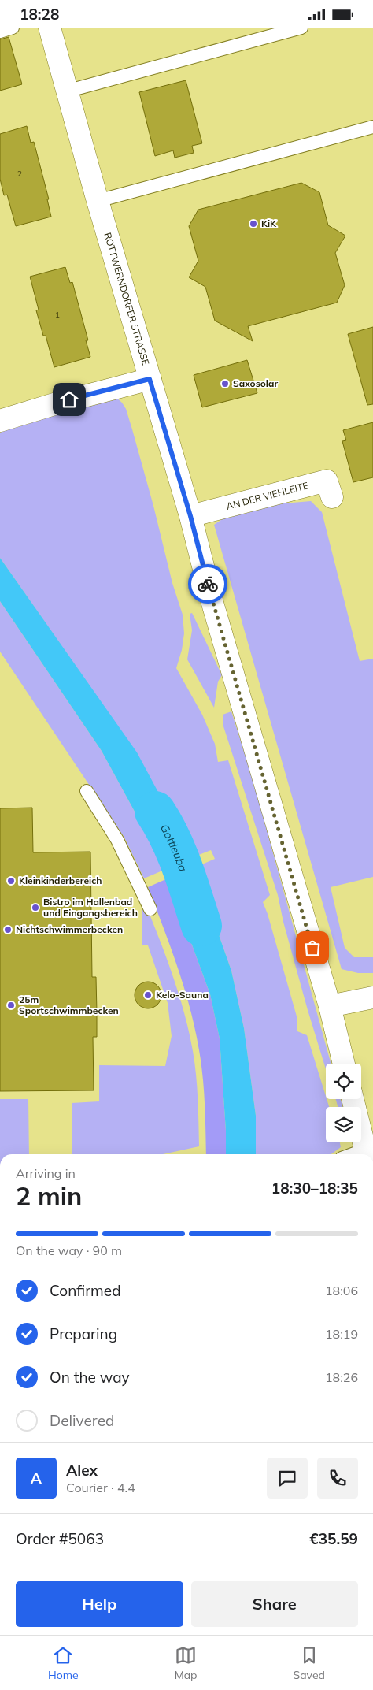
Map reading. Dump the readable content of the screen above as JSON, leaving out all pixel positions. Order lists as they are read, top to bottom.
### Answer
{
  "streets": {
    "main road": ["ROTTWERNDORFER STRASSE", "AN DER VIEHLEITE"]
  },
  "crossings": [
    ["ROTTWERNDORFER STRASSE", "AN DER VIEHLEITE"]
  ],
  "water": ["Gottleuba"],
  "places": [
    "KiK",
    "Saxosolar",
    "Kleinkinderbereich",
    "Bistro im Hallenbad und Eingangsbereich",
    "Nichtschwimmerbecken",
    "Kelo-Sauna",
    "25m Sportschwimmbecken"
  ],
  "house_numbers": ["2", "1"],
  "page": {
    "status": "18:28",
    "heading": ["2 min", "Arriving in", "18:30–18:35"],
    "panel": [
      "Alex",
      "Courier · 4.4",
      "Order #5063",
      "€35.59"
    ],
    "bar": "On the way · 90 m",
    "list": [
      ["Confirmed", "18:06"],
      ["Preparing", "18:19"],
      ["On the way", "18:26"],
      "Delivered"
    ],
    "round": "A",
    "buttons": ["Help", "Share"],
    "tabs": ["Home", "Map", "Saved"]
  }
}
